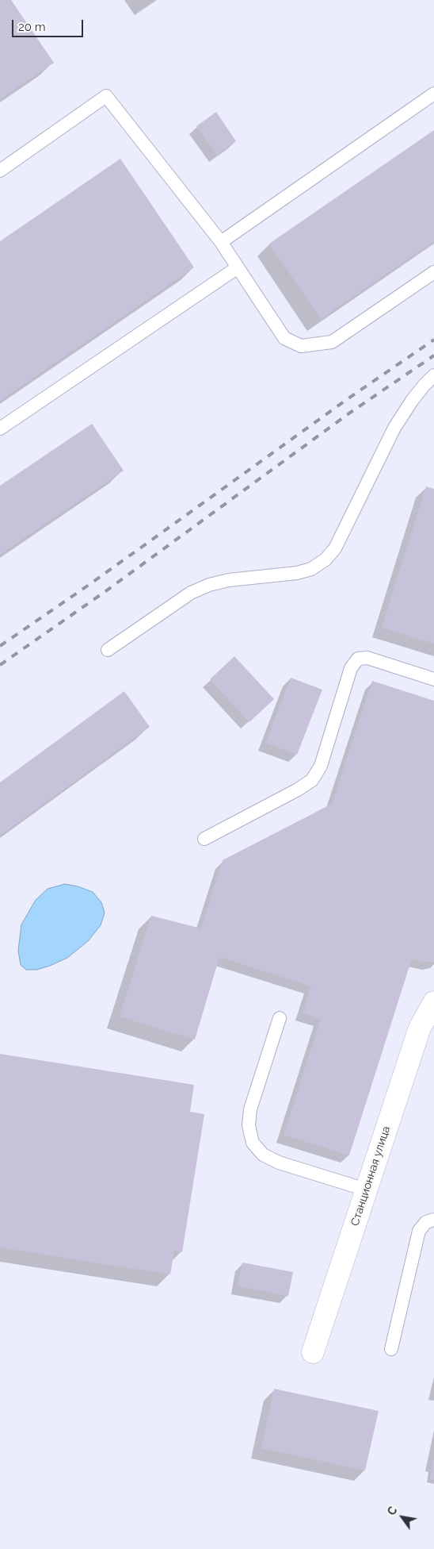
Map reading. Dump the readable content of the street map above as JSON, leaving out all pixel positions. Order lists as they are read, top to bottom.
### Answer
{
  "streets": {
    "street": ["Станционная улица"]
  },
  "scale_bar": "20 m",
  "north": "top left"
}
